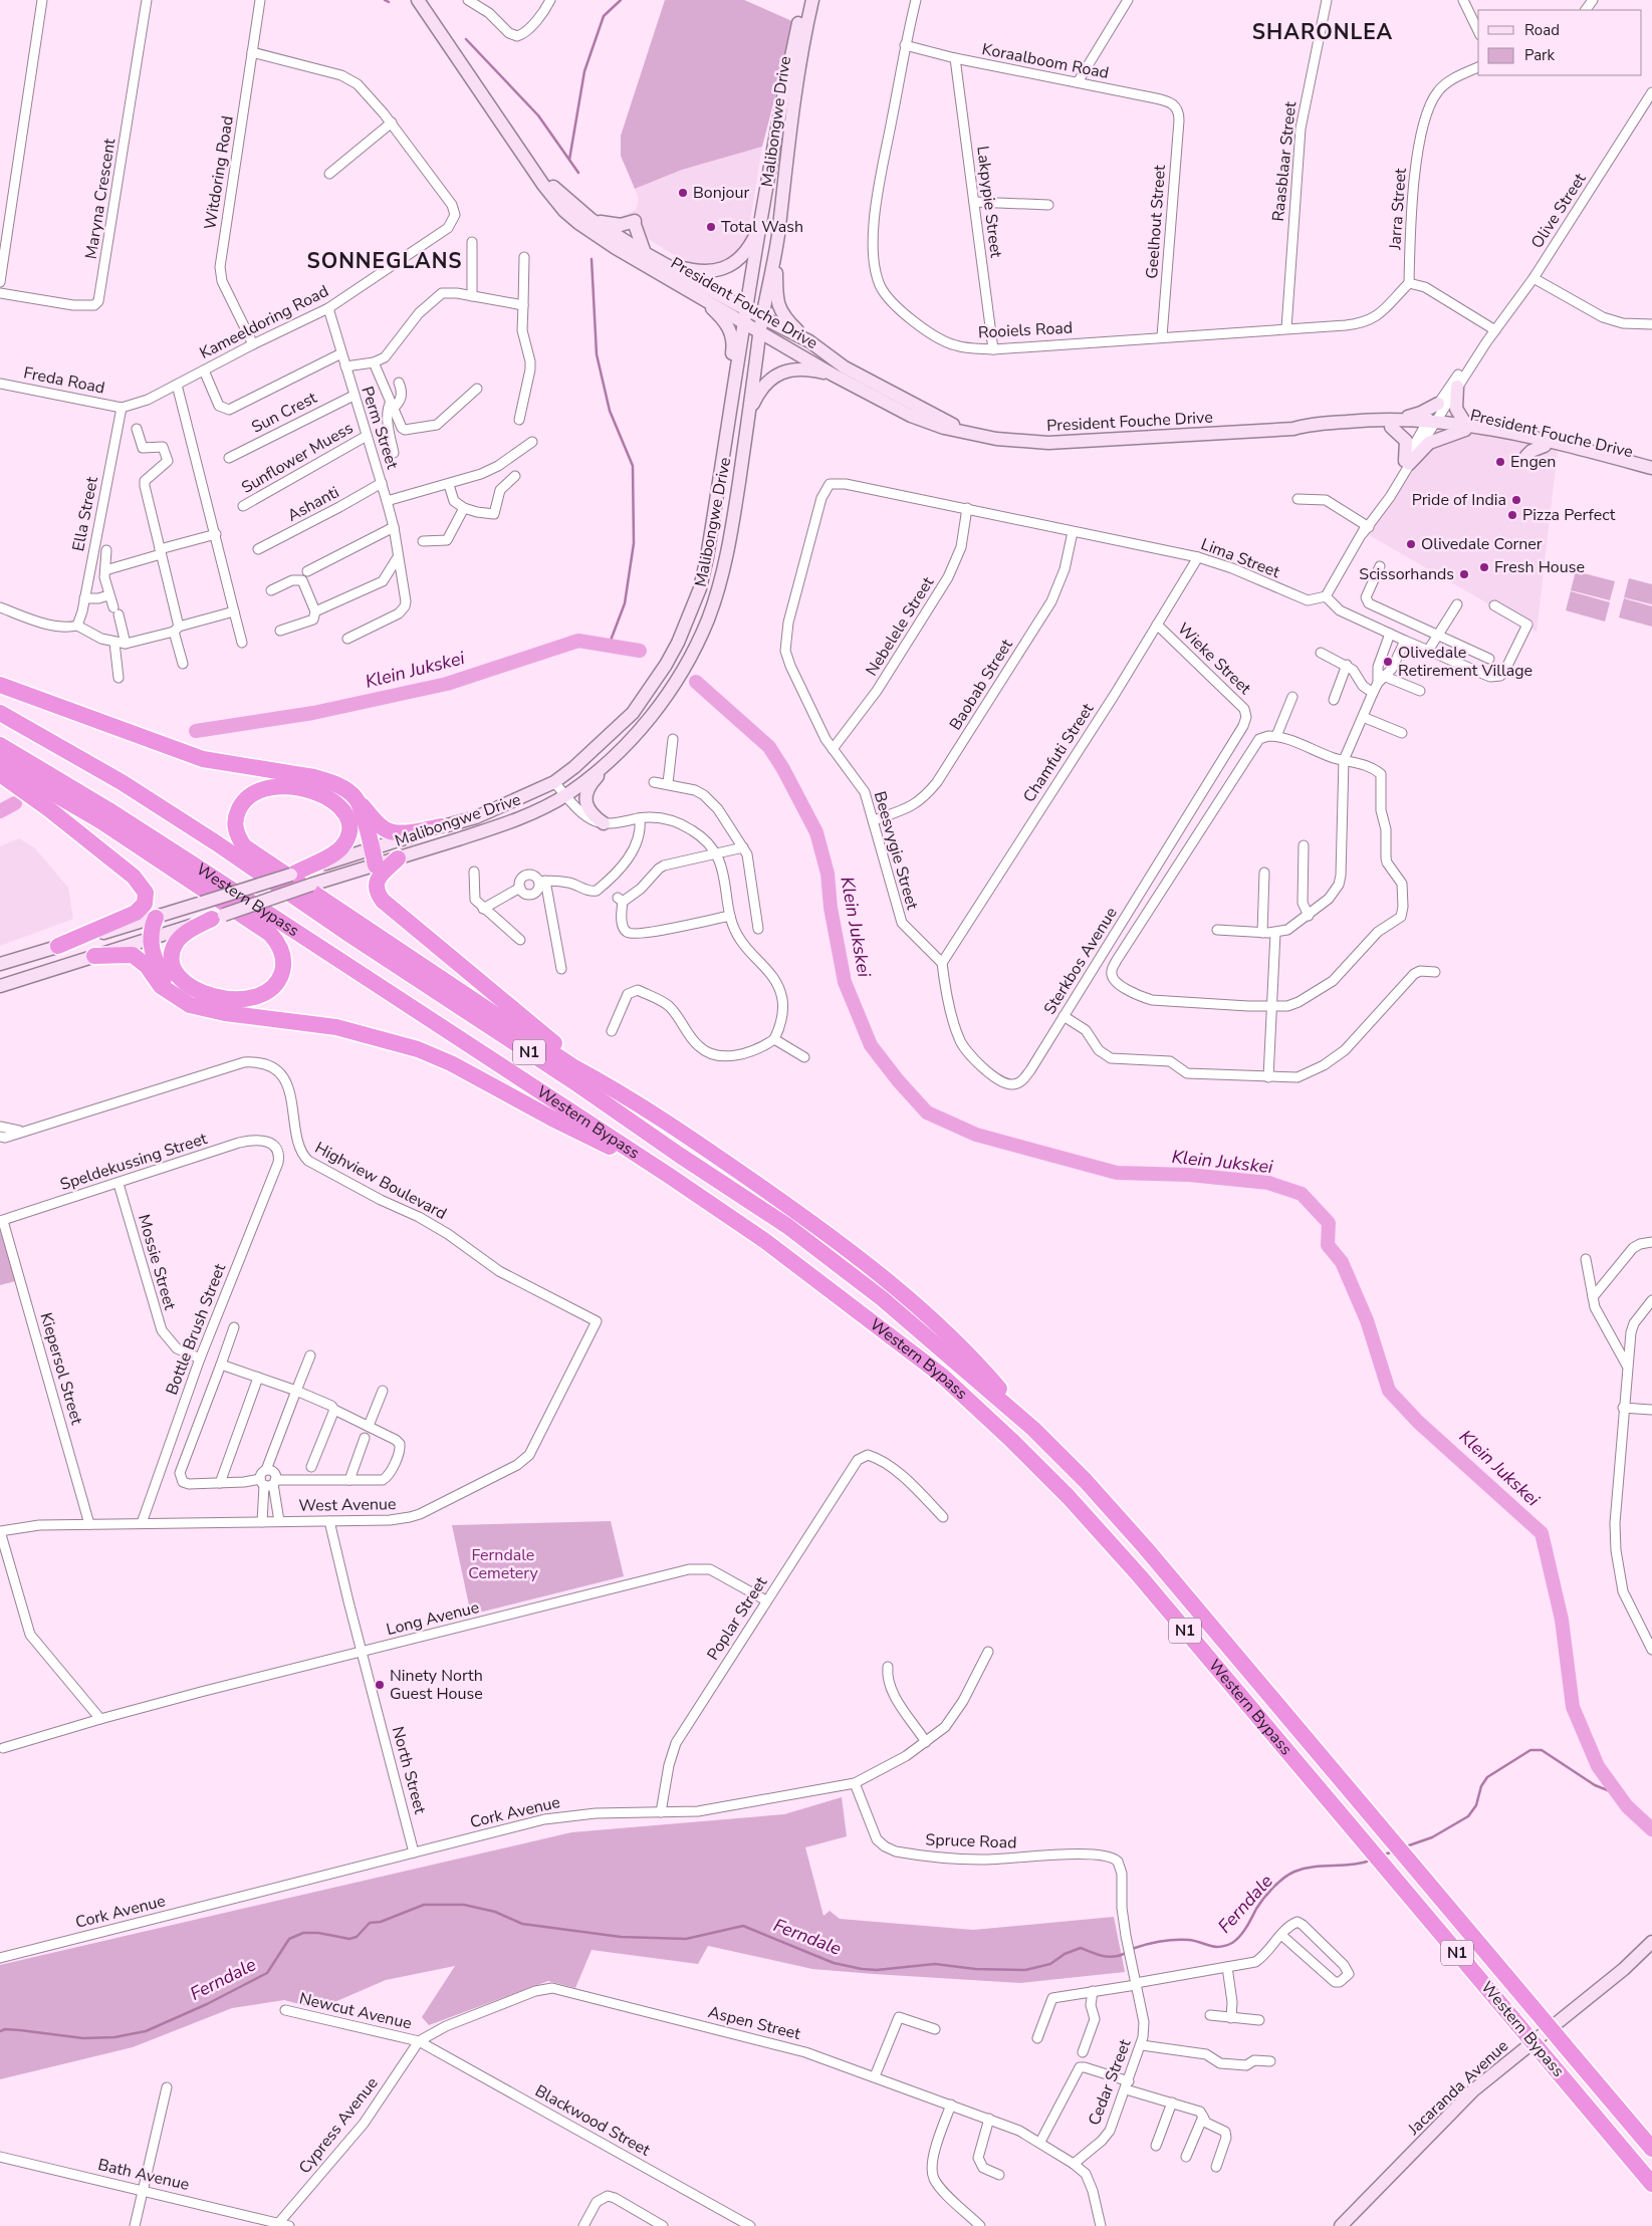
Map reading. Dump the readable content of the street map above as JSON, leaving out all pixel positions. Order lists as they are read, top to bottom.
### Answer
{
  "streets": {
    "highway": ["Western Bypass", "N1"],
    "main road": ["Malibongwe Drive", "President Fouche Drive", "Jacaranda Avenue"],
    "street": [
      "Koraalboom Road",
      "Raasblaar Street",
      "Witdoring Road",
      "Maryna Crescent",
      "Lakpypie Street",
      "Jarra Street",
      "Olive Street",
      "Geelhout Street",
      "Kameeldoring Road",
      "Rooiels Road",
      "Freda Road",
      "Sun Crest",
      "Perm Street",
      "Sunflower Muess",
      "Ashanti",
      "Ella Street",
      "Lima Street",
      "Nebelele Street",
      "Wieke Street",
      "Baobab Street",
      "Chamfuti Street",
      "Beesvygie Street",
      "Sterkbos Avenue",
      "Speldekussing Street",
      "Highview Boulevard",
      "Mossie Street",
      "Bottle Brush Street",
      "Kiepersol Street",
      "West Avenue",
      "Long Avenue",
      "Poplar Street",
      "North Street",
      "Cork Avenue",
      "Spruce Road",
      "Newcut Avenue",
      "Aspen Street",
      "Cedar Street",
      "Blackwood Street",
      "Cypress Avenue",
      "Bath Avenue"
    ]
  },
  "crossings": [
    ["Koraalboom Road", "Lakpypie Street"],
    ["Koraalboom Road", "Geelhout Street"],
    ["Koraalboom Road", "Rooiels Road"],
    ["Malibongwe Drive", "President Fouche Drive"],
    ["Raasblaar Street", "Rooiels Road"],
    ["Witdoring Road", "Kameeldoring Road"],
    ["Lakpypie Street", "Rooiels Road"],
    ["Jarra Street", "Rooiels Road"],
    ["Olive Street", "President Fouche Drive"],
    ["Olive Street", "Lima Street"],
    ["Geelhout Street", "Rooiels Road"],
    ["Kameeldoring Road", "Freda Road"],
    ["Kameeldoring Road", "Perm Street"],
    ["Kameeldoring Road", "Ella Street"],
    ["Freda Road", "Ella Street"],
    ["Sun Crest", "Perm Street"],
    ["Perm Street", "Sunflower Muess"],
    ["Perm Street", "Ashanti"],
    ["Lima Street", "Nebelele Street"],
    ["Lima Street", "Baobab Street"],
    ["Lima Street", "Chamfuti Street"],
    ["Lima Street", "Beesvygie Street"],
    ["Nebelele Street", "Beesvygie Street"],
    ["Wieke Street", "Chamfuti Street"],
    ["Wieke Street", "Sterkbos Avenue"],
    ["Baobab Street", "Beesvygie Street"],
    ["Chamfuti Street", "Beesvygie Street"],
    ["Chamfuti Street", "Sterkbos Avenue"],
    ["Beesvygie Street", "Sterkbos Avenue"],
    ["Speldekussing Street", "Mossie Street"],
    ["Speldekussing Street", "Bottle Brush Street"],
    ["Speldekussing Street", "Kiepersol Street"],
    ["Highview Boulevard", "West Avenue"],
    ["Mossie Street", "Bottle Brush Street"],
    ["Bottle Brush Street", "West Avenue"],
    ["Kiepersol Street", "West Avenue"],
    ["West Avenue", "North Street"],
    ["Long Avenue", "Poplar Street"],
    ["Long Avenue", "North Street"],
    ["Poplar Street", "Cork Avenue"],
    ["North Street", "Cork Avenue"],
    ["Cork Avenue", "Spruce Road"],
    ["Spruce Road", "Cedar Street"],
    ["Newcut Avenue", "Aspen Street"],
    ["Newcut Avenue", "Blackwood Street"],
    ["Newcut Avenue", "Cypress Avenue"],
    ["Aspen Street", "Cedar Street"],
    ["Aspen Street", "Blackwood Street"],
    ["Aspen Street", "Cypress Avenue"],
    ["Blackwood Street", "Cypress Avenue"],
    ["Cypress Avenue", "Bath Avenue"]
  ],
  "districts": ["SHARONLEA", "SONNEGLANS"],
  "water": ["Klein Jukskei", "Ferndale"],
  "parks": ["Ferndale Cemetery"],
  "places": [
    "Bonjour",
    "Total Wash",
    "Engen",
    "Pride of India",
    "Pizza Perfect",
    "Olivedale Corner",
    "Fresh House",
    "Scissorhands",
    "Olivedale Retirement Village",
    "Ninety North Guest House"
  ],
  "legend": ["Road", "Park"]
}
